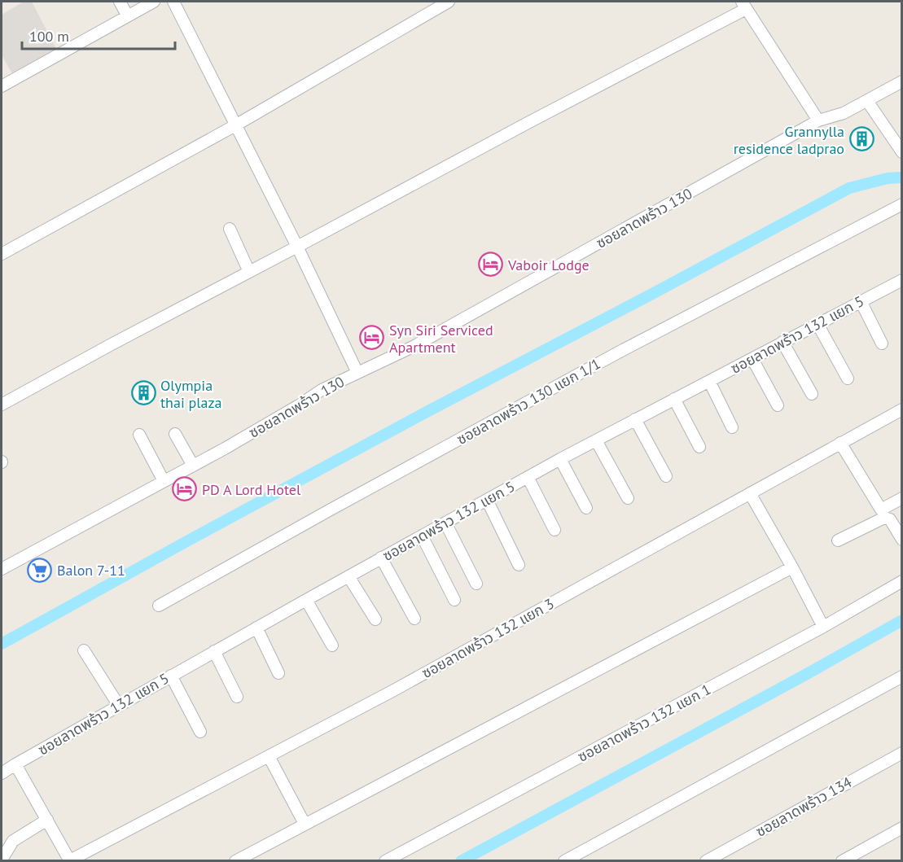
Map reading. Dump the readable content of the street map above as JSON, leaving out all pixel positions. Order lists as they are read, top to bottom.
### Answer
{
  "streets": {
    "street": [
      "ซอยลาดพร้าว 130",
      "ซอยลาดพร้าว 132 แยก 5",
      "ซอยลาดพร้าว 130 แยก 1/1",
      "ซอยลาดพร้าว 132 แยก 3",
      "ซอยลาดพร้าว 132 แยก 1",
      "ซอยลาดพร้าว 134"
    ]
  },
  "places": {
    "building": ["Grannylla residence ladprao", "Olympia thai plaza"],
    "hotel": ["Vaboir Lodge", "Syn Siri Serviced Apartment", "PD A Lord Hotel"],
    "supermarket": ["Balon 7-11"]
  },
  "scale_bar": "100 m"
}
